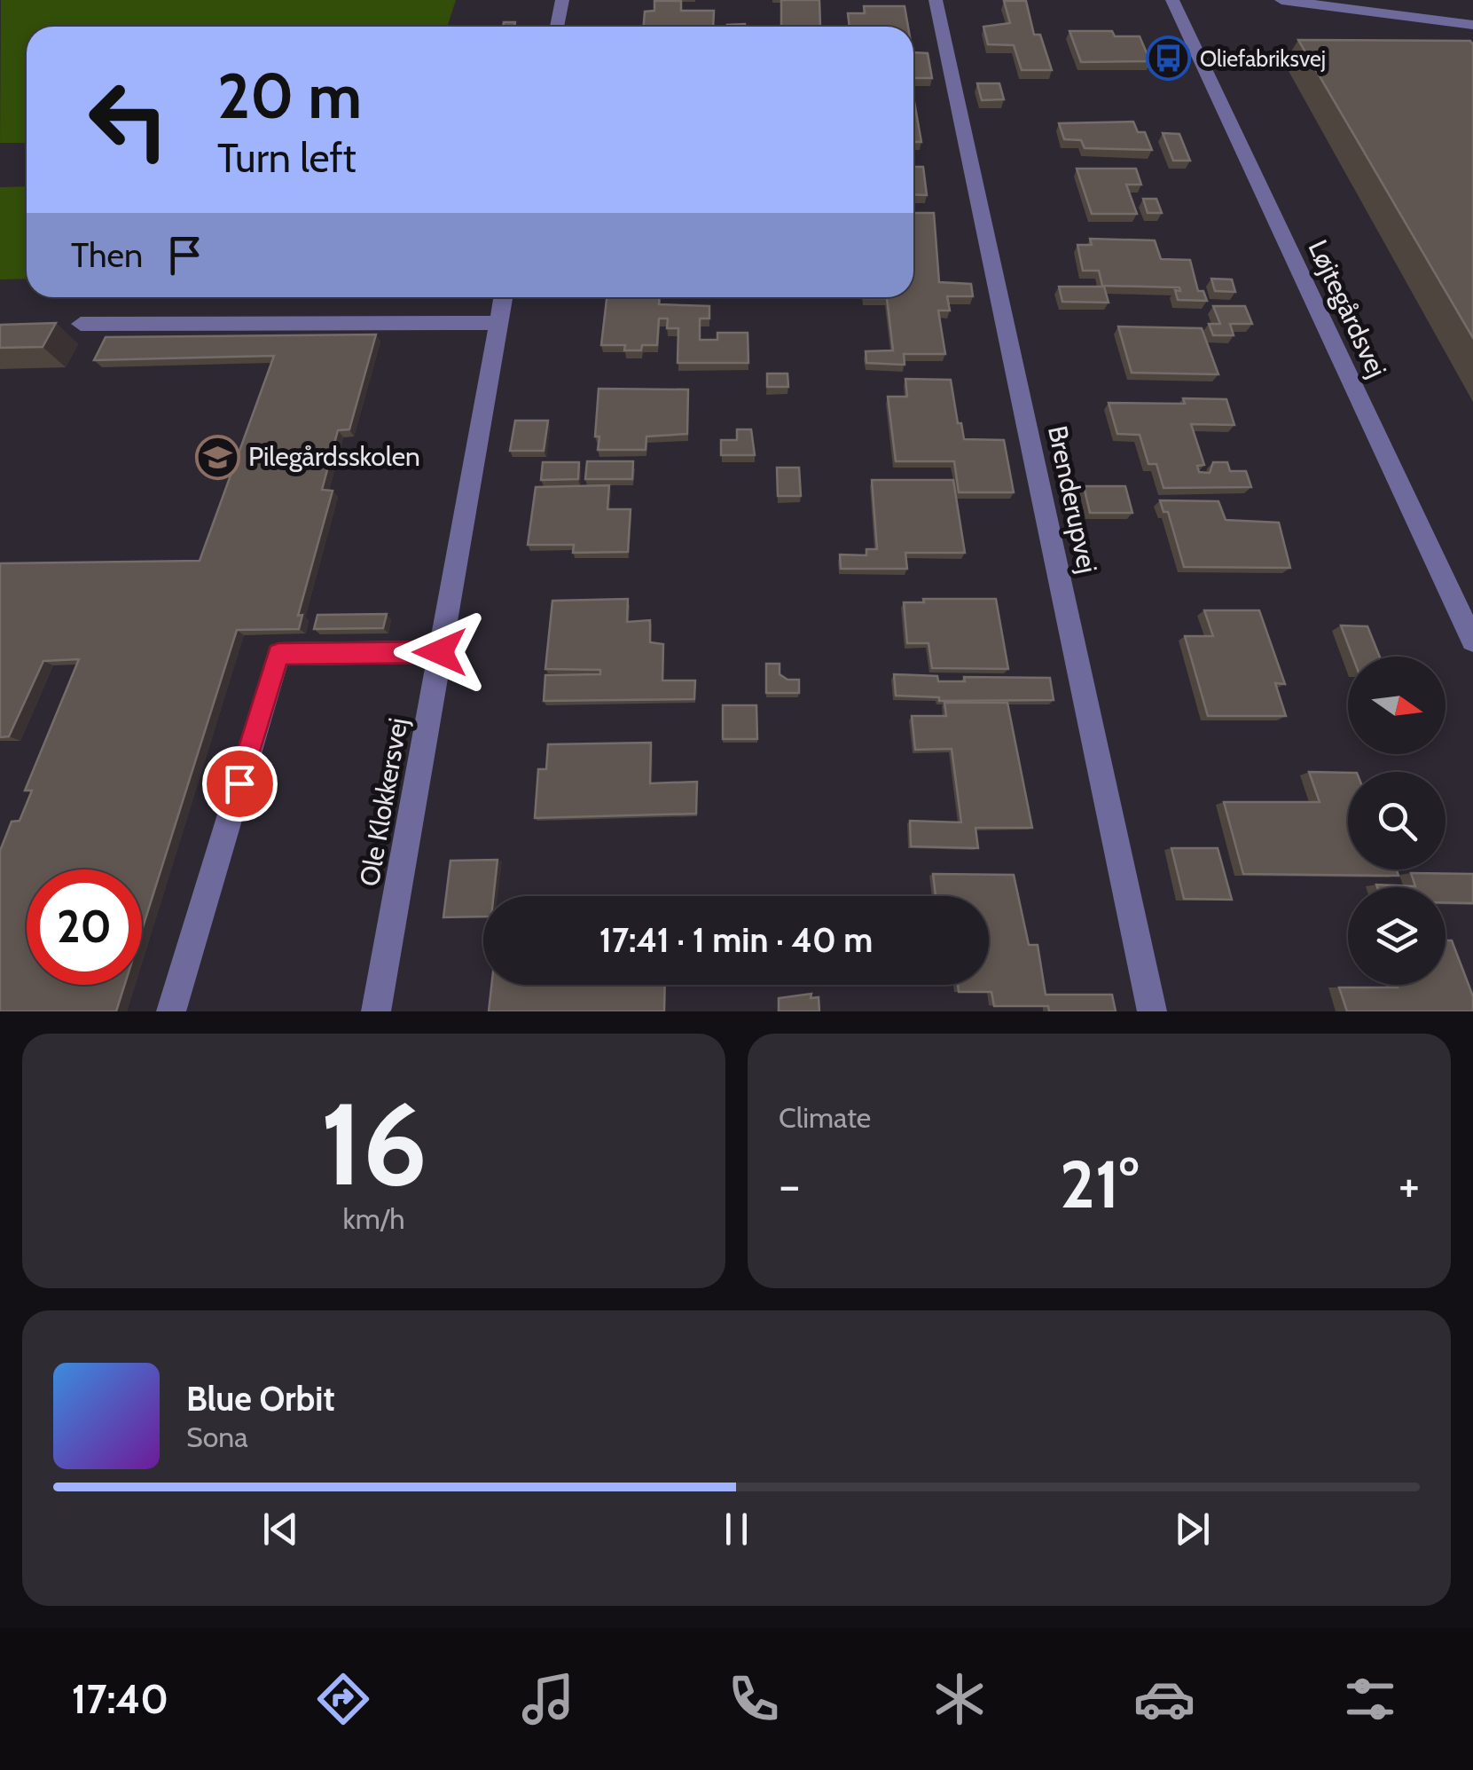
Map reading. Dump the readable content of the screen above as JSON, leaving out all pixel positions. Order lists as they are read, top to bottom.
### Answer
{
  "streets": {
    "street": ["Løjtegårdsvej", "Brenderupvej", "Ole Klokkersvej"]
  },
  "places": {
    "bus stop": ["Oliefabriksvej"],
    "school or university": ["Pilegårdsskolen"]
  },
  "north": "right",
  "page": {
    "turn": ["20 m", "Turn left"],
    "then": "Then",
    "limit": "20",
    "trip": "17:41 · 1 min · 40 m",
    "tile": [
      ["16", "km/h"],
      "Climate"
    ],
    "heat": ["−", "21°", "+"],
    "song": ["Blue Orbit", "Sona"],
    "tabs": "17:40"
  }
}
